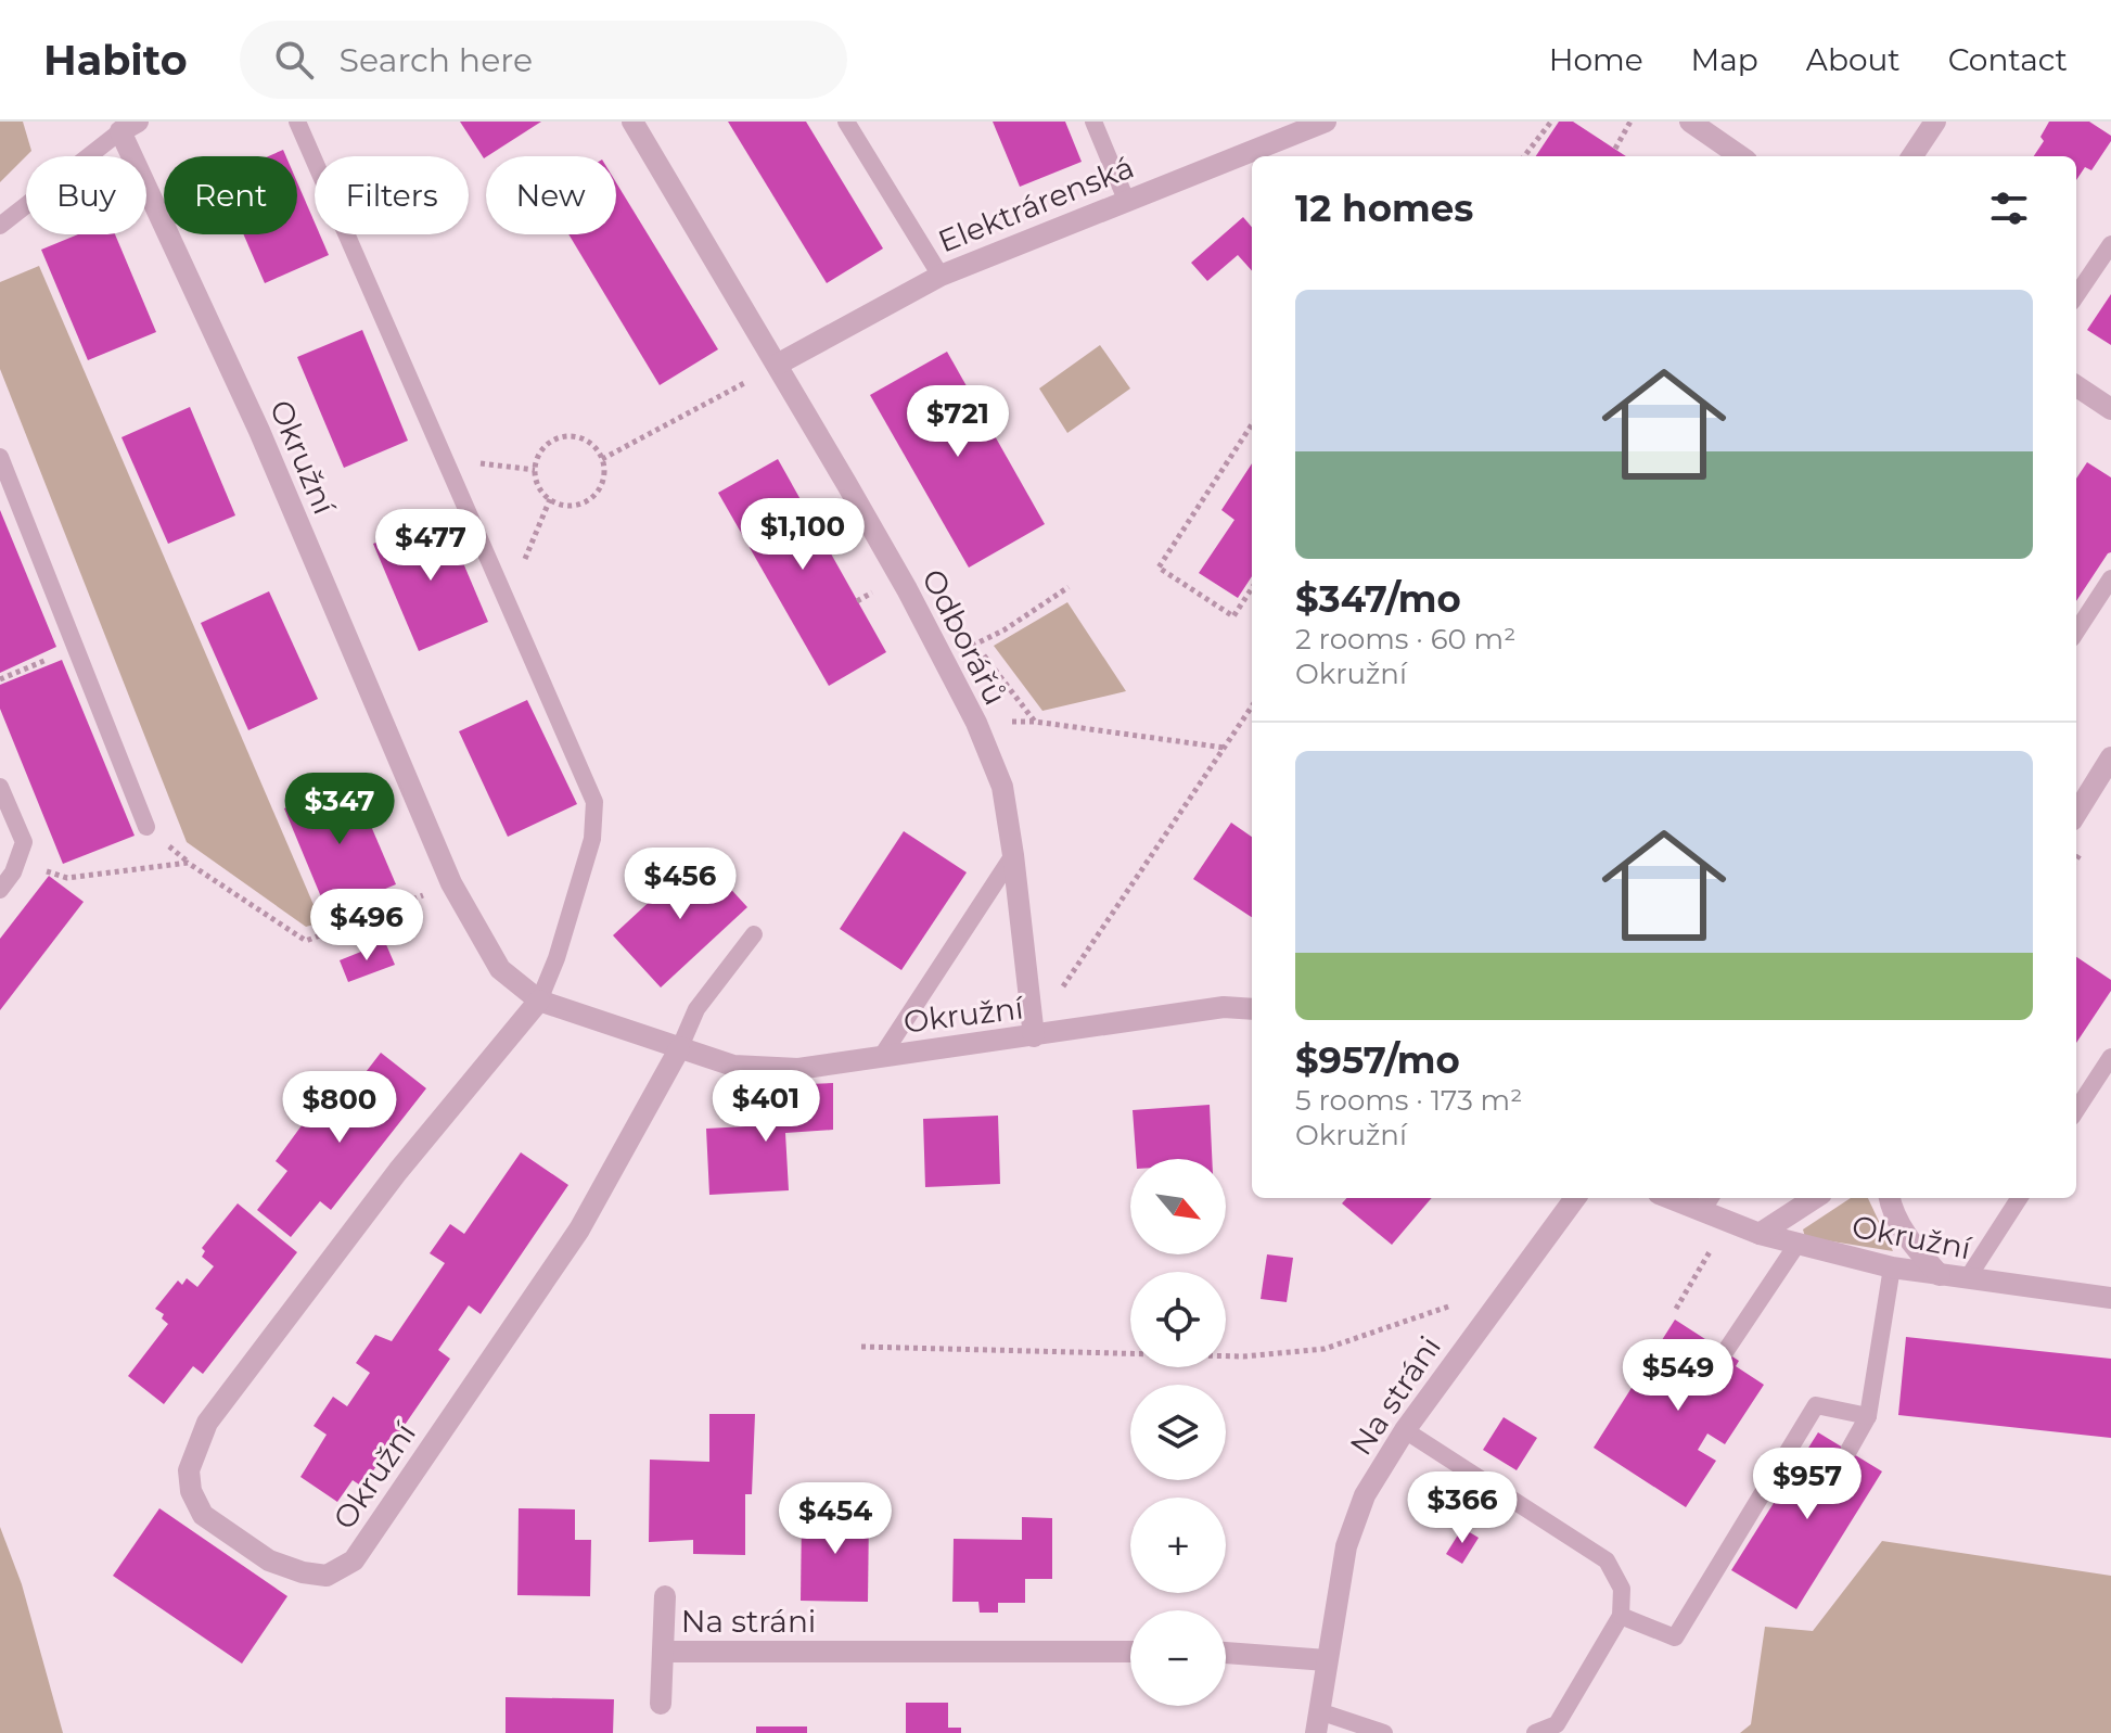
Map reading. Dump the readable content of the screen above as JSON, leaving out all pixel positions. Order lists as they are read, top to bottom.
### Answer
{
  "streets": {
    "street": [
      "Elektrárenská",
      "Okružní",
      "Odborářů",
      "Na stráni"
    ]
  },
  "crossings": [
    ["Elektrárenská", "Odborářů"],
    ["Okružní", "Odborářů"]
  ],
  "north": "bottom right",
  "page": {
    "header": "Habito",
    "search": "Search here",
    "nav": [
      "Home",
      "Map",
      "About",
      "Contact"
    ],
    "chip": [
      "Buy",
      "Rent",
      "Filters",
      "New"
    ],
    "heading": "12 homes",
    "list": [
      {
        "name": "$347/mo",
        "note": "2 rooms · 60 m² · Okružní"
      },
      {
        "name": "$957/mo",
        "note": "5 rooms · 173 m² · Okružní"
      }
    ],
    "price": [
      "$721",
      "$1,100",
      "$477",
      "$347",
      "$456",
      "$496",
      "$401",
      "$800",
      "$549",
      "$957",
      "$366",
      "$454"
    ],
    "map_buttons": ["+", "−"]
  }
}
